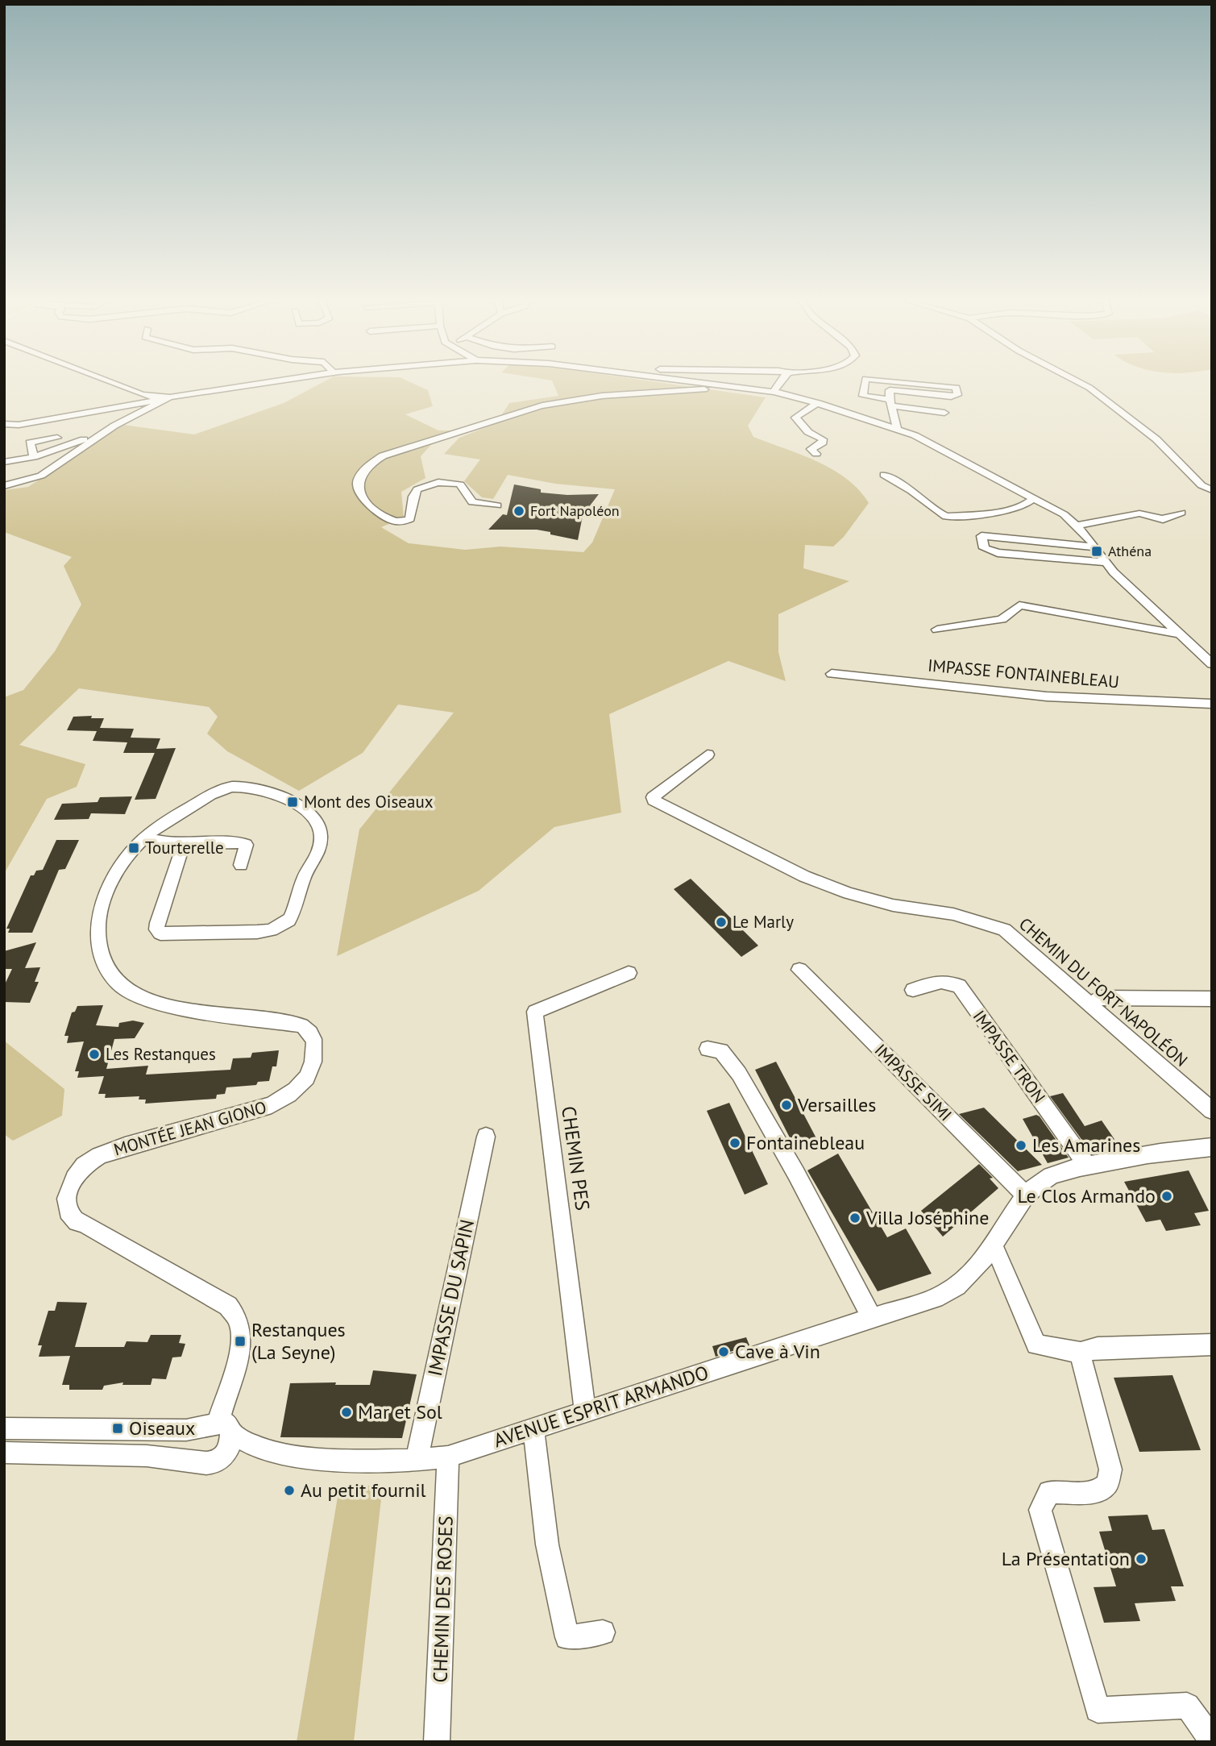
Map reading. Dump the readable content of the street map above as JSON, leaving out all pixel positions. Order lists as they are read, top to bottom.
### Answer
{
  "streets": {
    "street": [
      "IMPASSE FONTAINEBLEAU",
      "CHEMIN DU FORT NAPOLÉON",
      "IMPASSE TRON",
      "IMPASSE SIMI",
      "MONTÉE JEAN GIONO",
      "CHEMIN PES",
      "IMPASSE DU SAPIN",
      "AVENUE ESPRIT ARMANDO",
      "CHEMIN DES ROSES"
    ]
  },
  "crossings": [
    ["IMPASSE TRON", "AVENUE ESPRIT ARMANDO"],
    ["IMPASSE SIMI", "AVENUE ESPRIT ARMANDO"],
    ["MONTÉE JEAN GIONO", "AVENUE ESPRIT ARMANDO"],
    ["CHEMIN PES", "AVENUE ESPRIT ARMANDO"],
    ["IMPASSE DU SAPIN", "AVENUE ESPRIT ARMANDO"],
    ["AVENUE ESPRIT ARMANDO", "CHEMIN DES ROSES"]
  ],
  "places": {
    "other": [
      "Fort Napoléon",
      "Le Marly",
      "Les Restanques",
      "Versailles",
      "Fontainebleau",
      "Les Amarines",
      "Le Clos Armando",
      "Villa Joséphine",
      "Cave à Vin",
      "Mar et Sol",
      "Au petit fournil",
      "La Présentation"
    ],
    "transit": [
      "Athéna",
      "Mont des Oiseaux",
      "Tourterelle",
      "Restanques (La Seyne)",
      "Oiseaux"
    ]
  }
}
